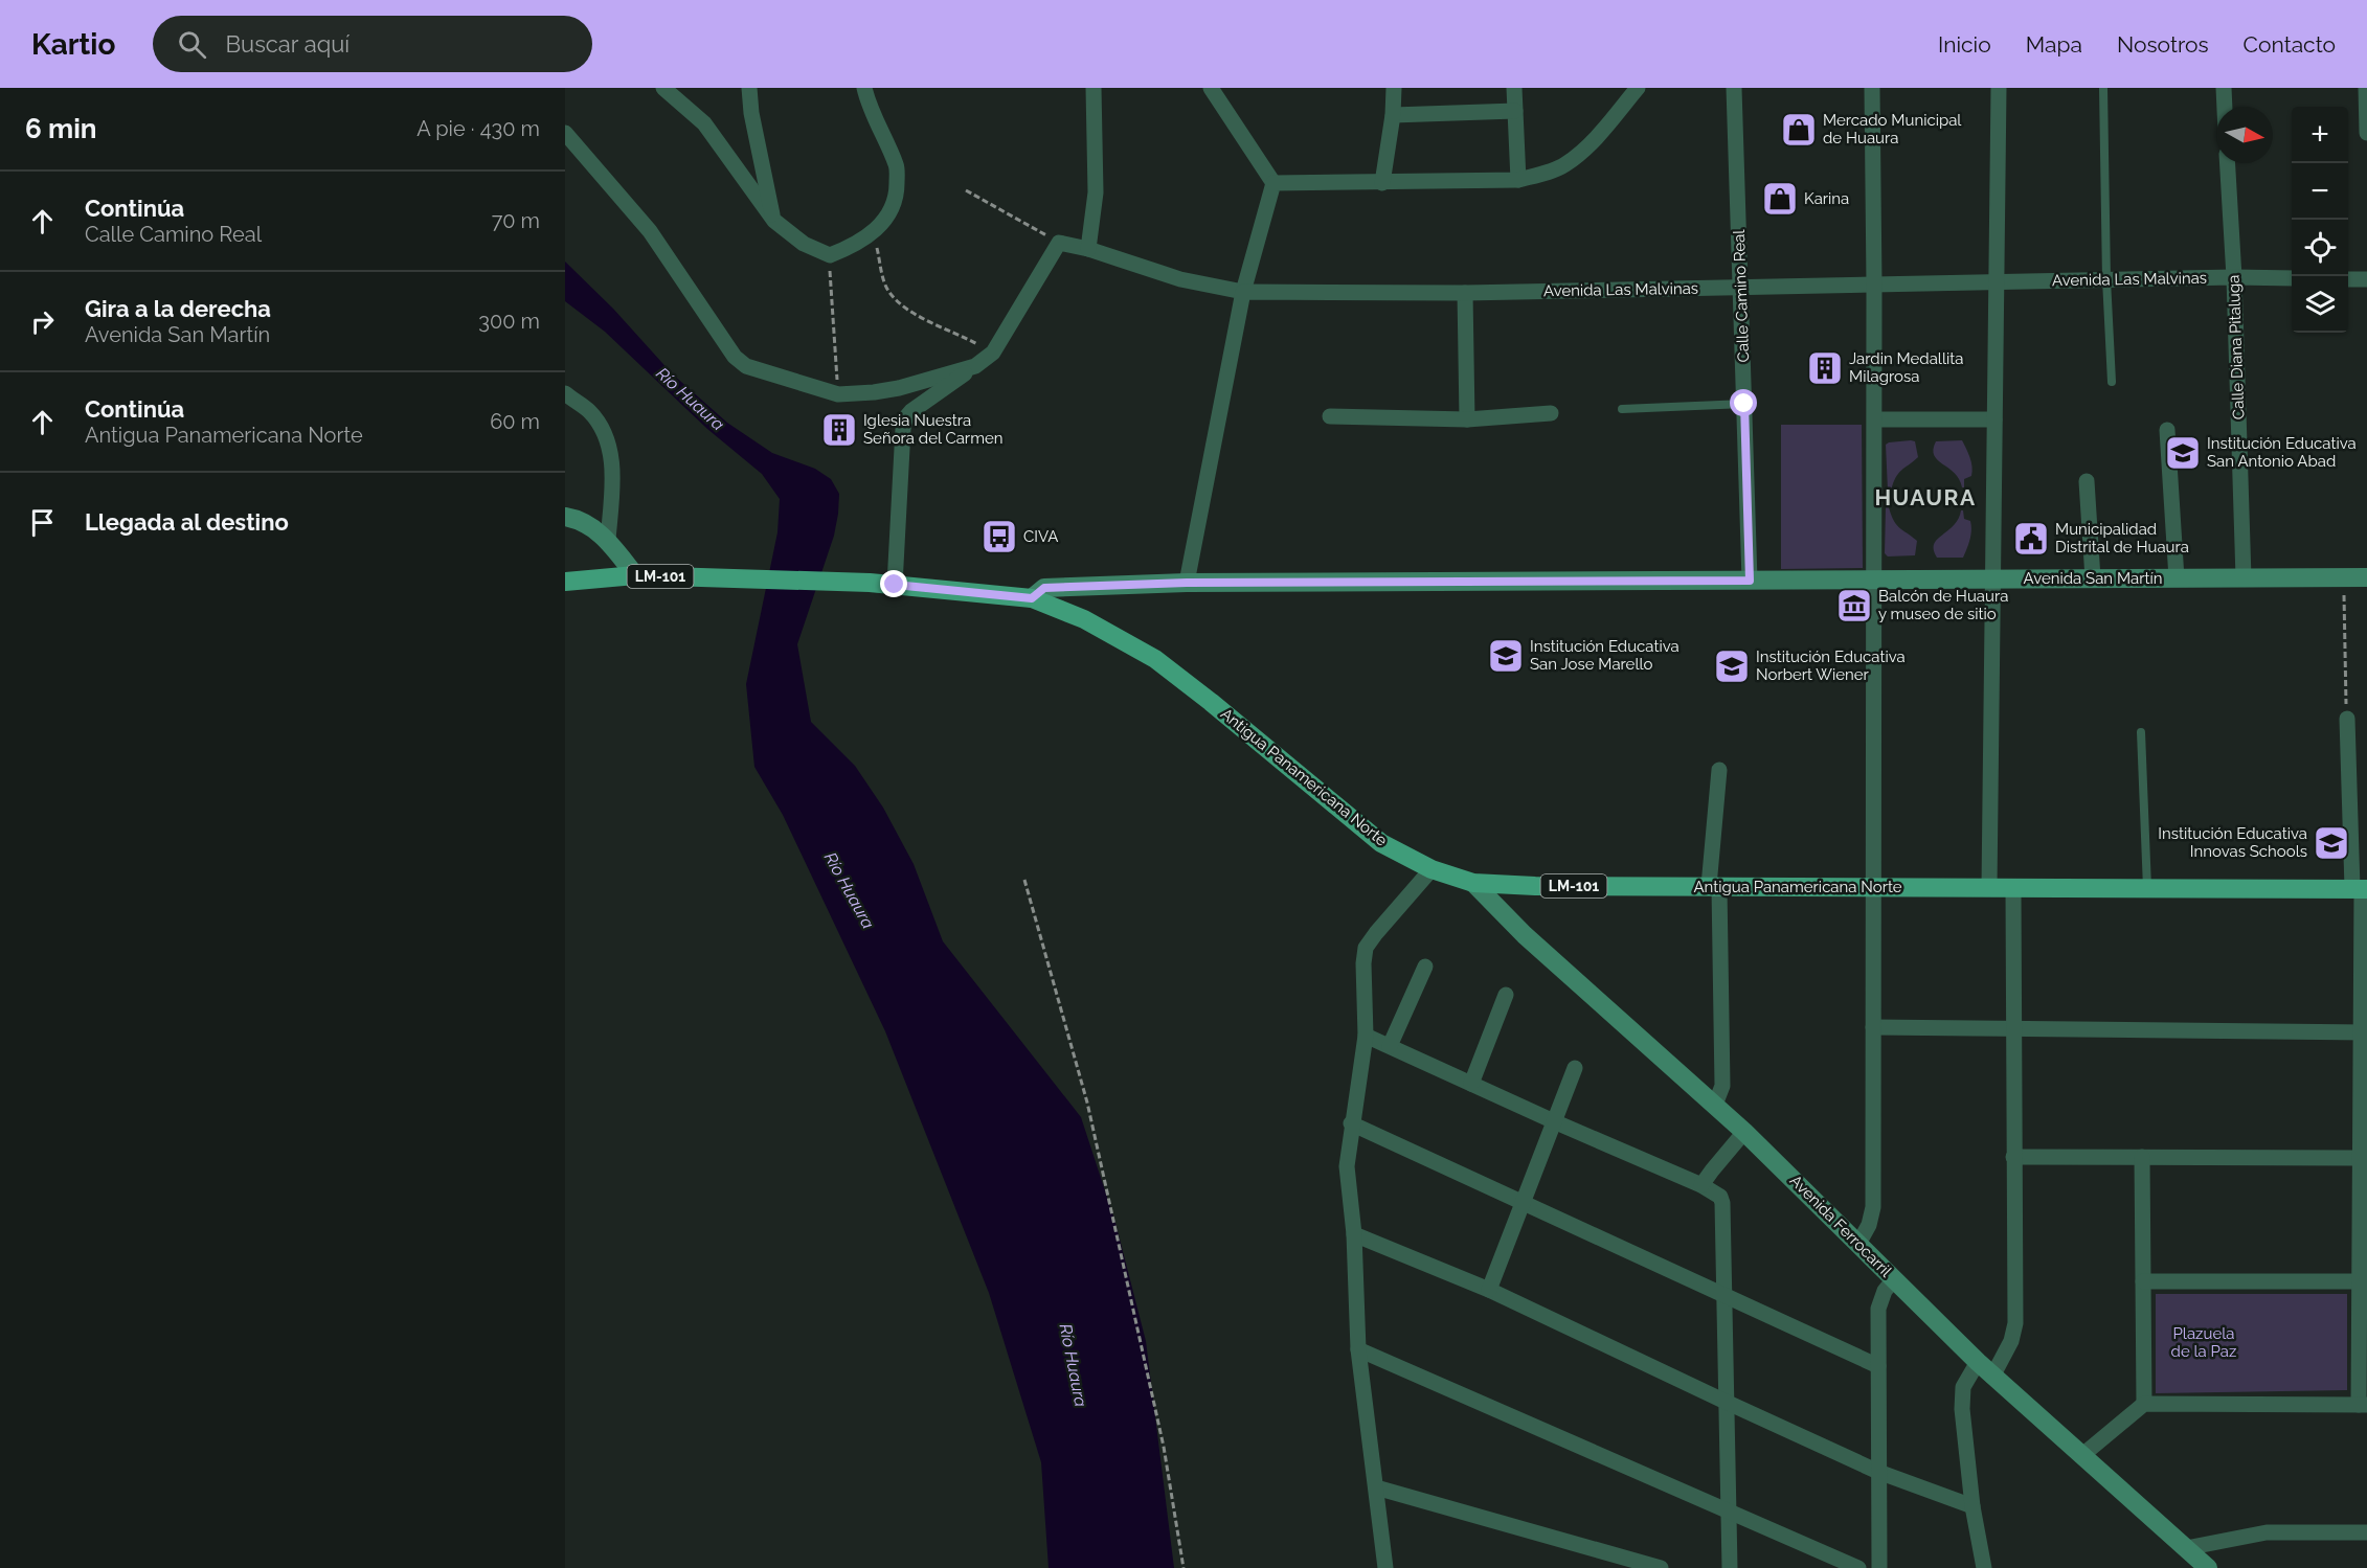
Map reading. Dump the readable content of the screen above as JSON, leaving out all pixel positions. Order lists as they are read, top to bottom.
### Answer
{
  "streets": {
    "main road": [
      "LM-101",
      "Avenida San Martín",
      "Antigua Panamericana Norte",
      "Avenida Ferrocarril"
    ],
    "street": ["Avenida Las Malvinas", "Calle Camino Real", "Calle Diana Pitaluga"]
  },
  "crossings": [
    ["Avenida Las Malvinas", "Calle Camino Real"],
    ["Avenida Las Malvinas", "Calle Diana Pitaluga"],
    ["Calle Camino Real", "Avenida San Martín"],
    ["Calle Diana Pitaluga", "Avenida San Martín"],
    ["Avenida San Martín", "Antigua Panamericana Norte"],
    ["Antigua Panamericana Norte", "Avenida Ferrocarril"]
  ],
  "districts": ["HUAURA"],
  "water": ["Río Huaura"],
  "parks": ["Plazuela de la Paz"],
  "places": {
    "shop": ["Mercado Municipal de Huaura", "Karina"],
    "building": ["Jardin Medallita Milagrosa", "Iglesia Nuestra Señora del Carmen"],
    "school or university": [
      "Institución Educativa San Antonio Abad",
      "Institución Educativa San Jose Marello",
      "Institución Educativa Norbert Wiener",
      "Institución Educativa Innovas Schools"
    ],
    "bus stop": ["CIVA"],
    "public building": ["Municipalidad Distrital de Huaura"],
    "museum": ["Balcón de Huaura y museo de sitio"]
  },
  "north": "right",
  "page": {
    "header": "Kartio",
    "search": "Buscar aquí",
    "nav": [
      "Inicio",
      "Mapa",
      "Nosotros",
      "Contacto"
    ],
    "heading": ["6 min", "A pie · 430 m"],
    "map_buttons": ["+", "−"],
    "list": [
      ["Continúa", "Calle Camino Real", "70 m"],
      ["Gira a la derecha", "Avenida San Martín", "300 m"],
      ["Continúa", "Antigua Panamericana Norte", "60 m"],
      "Llegada al destino"
    ]
  }
}
